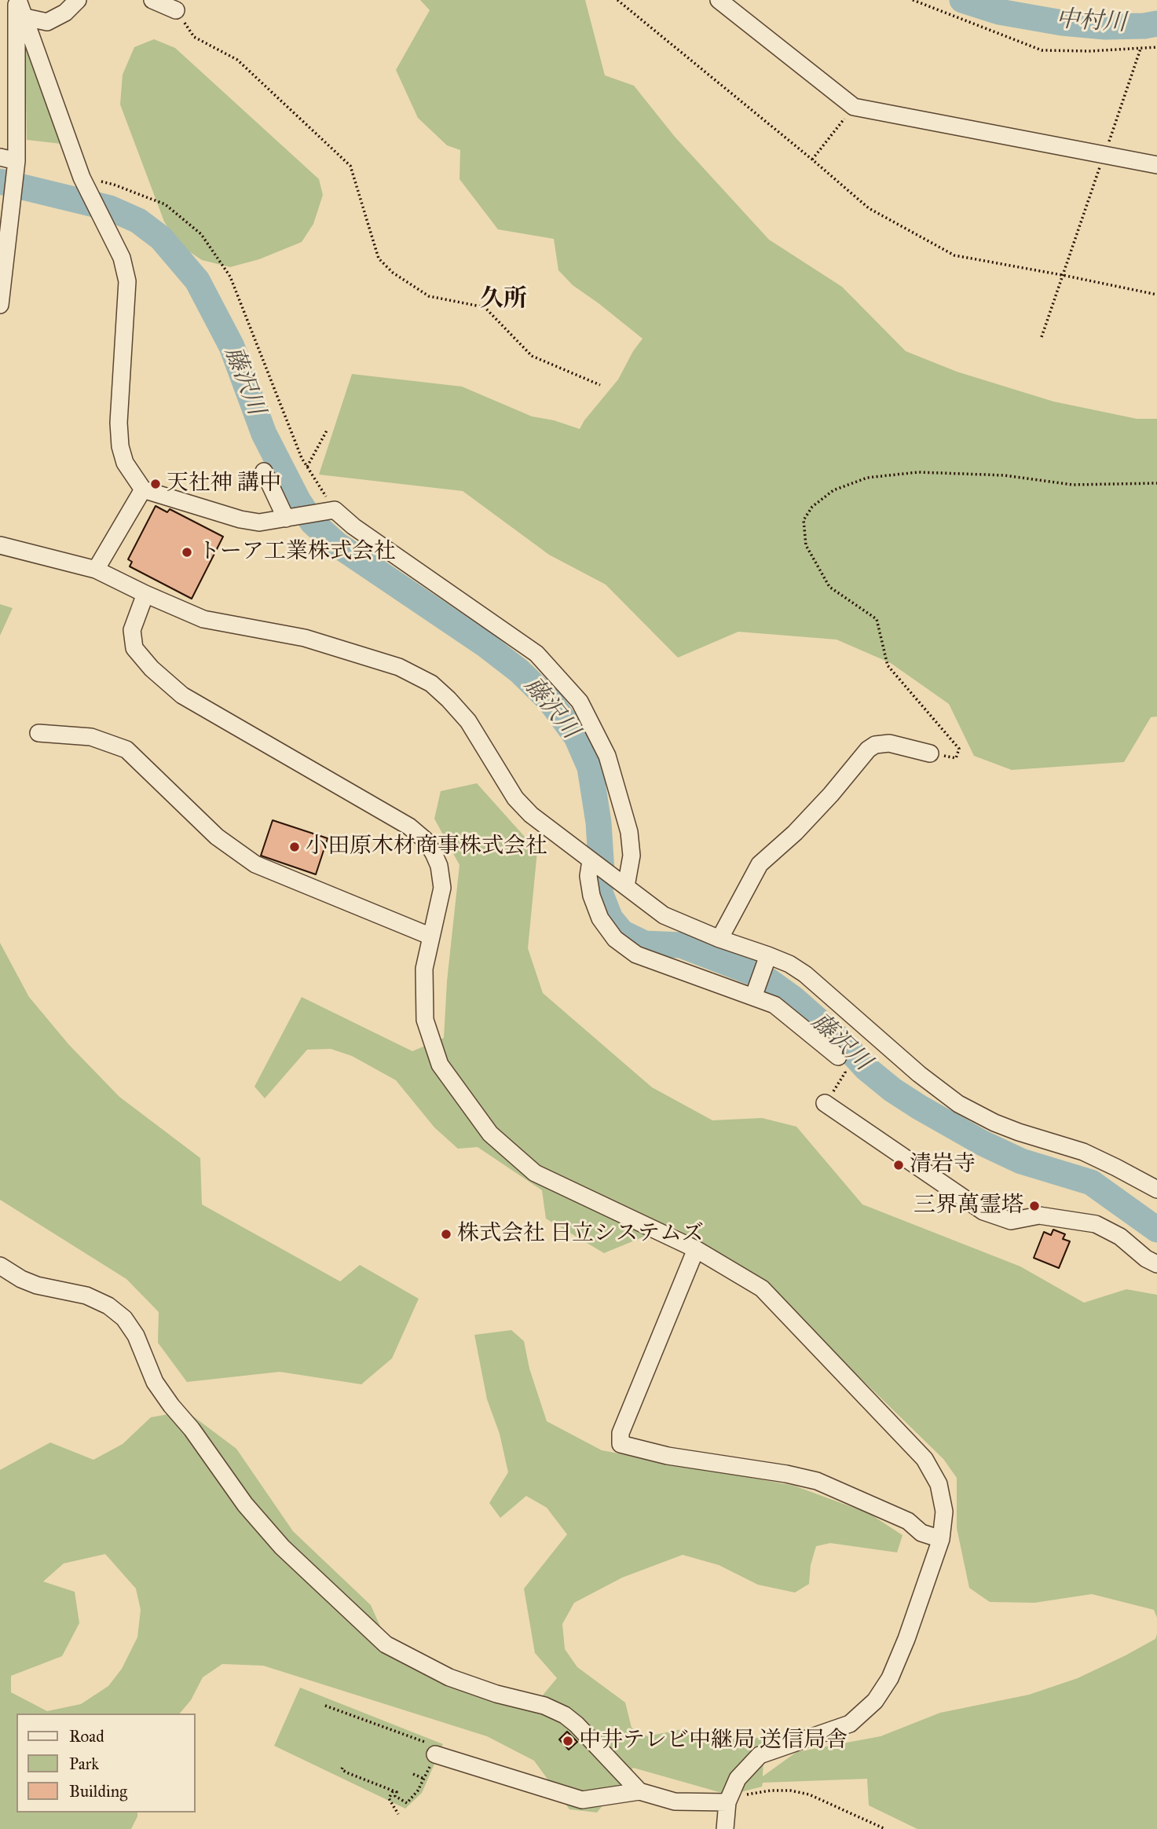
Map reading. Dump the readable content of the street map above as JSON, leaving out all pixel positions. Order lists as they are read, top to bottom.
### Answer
{
  "districts": ["久所"],
  "water": ["中村川", "藤沢川"],
  "places": [
    "天社神 講中",
    "トーア工業株式会社",
    "小田原木材商事株式会社",
    "清岩寺",
    "三界萬霊塔",
    "株式会社 日立システムズ",
    "中井テレビ中継局 送信局舎"
  ],
  "legend": ["Road", "Park", "Building"]
}
